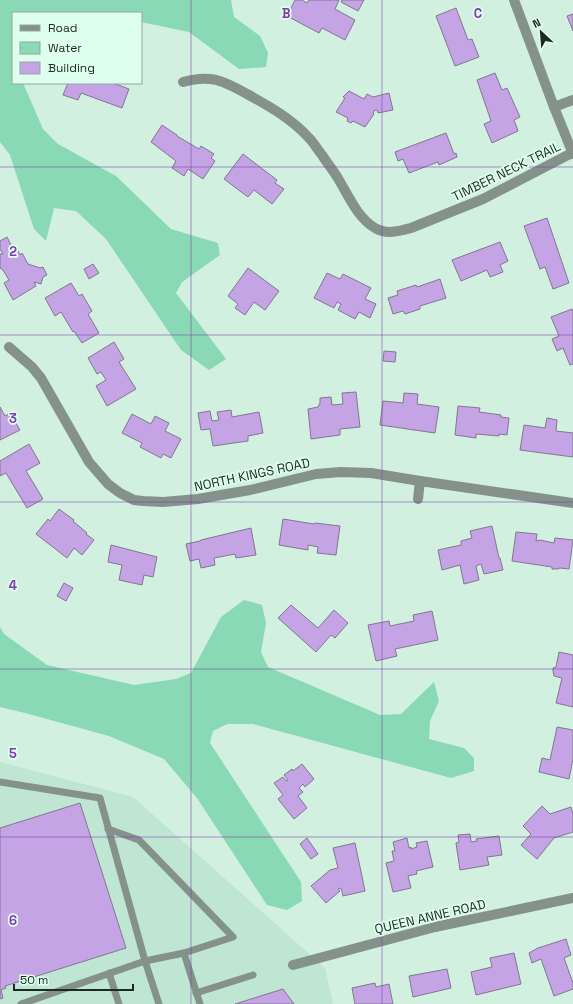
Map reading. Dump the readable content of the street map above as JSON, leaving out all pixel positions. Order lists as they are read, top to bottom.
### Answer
{
  "streets": {
    "street": ["TIMBER NECK TRAIL", "NORTH KINGS ROAD", "QUEEN ANNE ROAD"]
  },
  "legend": ["Road", "Water", "Building"],
  "scale_bar": "50 m",
  "north": "top left",
  "grid": {
    "columns": ["B", "C"],
    "rows": [
      "2",
      "3",
      "4",
      "5",
      "6"
    ]
  }
}
